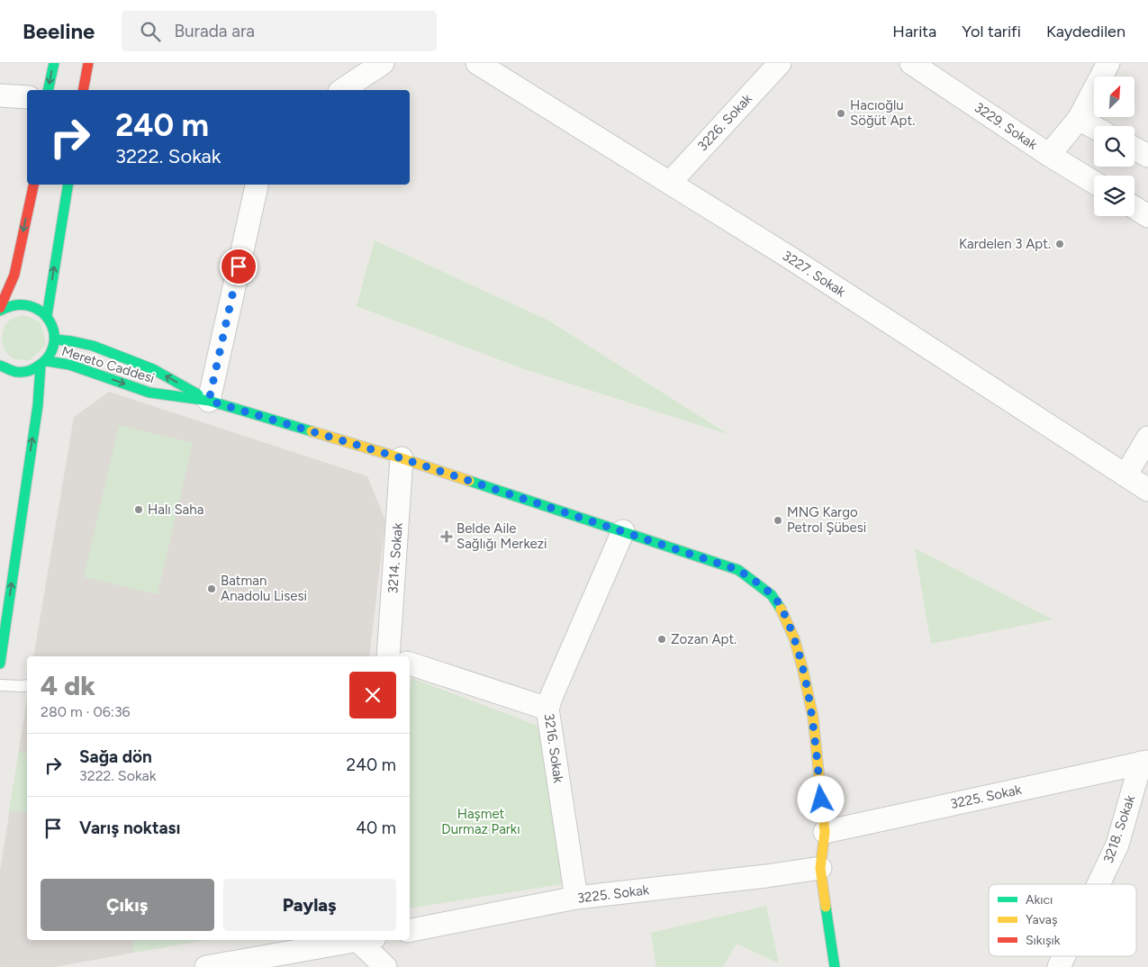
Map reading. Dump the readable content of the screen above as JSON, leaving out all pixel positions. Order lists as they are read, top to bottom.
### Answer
{
  "streets": {
    "street": [
      "3226. Sokak",
      "3229. Sokak",
      "3227. Sokak",
      "Mereto Caddesi",
      "3214. Sokak",
      "3216. Sokak",
      "3225. Sokak",
      "3218. Sokak"
    ]
  },
  "crossings": [
    ["3226. Sokak", "3227. Sokak"],
    ["Mereto Caddesi", "3214. Sokak"],
    ["Mereto Caddesi", "3216. Sokak"],
    ["Mereto Caddesi", "3225. Sokak"],
    ["3216. Sokak", "3225. Sokak"],
    ["3225. Sokak", "3218. Sokak"]
  ],
  "parks": ["Haşmet Durmaz Parkı"],
  "places": {
    "other": [
      "Hacıoğlu Söğüt Apt.",
      "Kardelen 3 Apt.",
      "Halı Saha",
      "MNG Kargo Petrol Şübesi",
      "Batman Anadolu Lisesi",
      "Zozan Apt."
    ],
    "health": ["Belde Aile Sağlığı Merkezi"]
  },
  "legend": ["Akıcı", "Yavaş", "Sıkışık"],
  "north": "top right",
  "page": {
    "header": "Beeline",
    "search": "Burada ara",
    "nav": ["Harita", "Yol tarifi", "Kaydedilen"],
    "turn": ["240 m", "3222. Sokak"],
    "heading": ["4 dk", "280 m · 06:36"],
    "list": [
      {
        "name": "Sağa dön",
        "note": "3222. Sokak",
        "value": "240 m"
      },
      {
        "name": "Varış noktası",
        "value": "40 m"
      }
    ],
    "buttons": ["Çıkış", "Paylaş"]
  }
}
